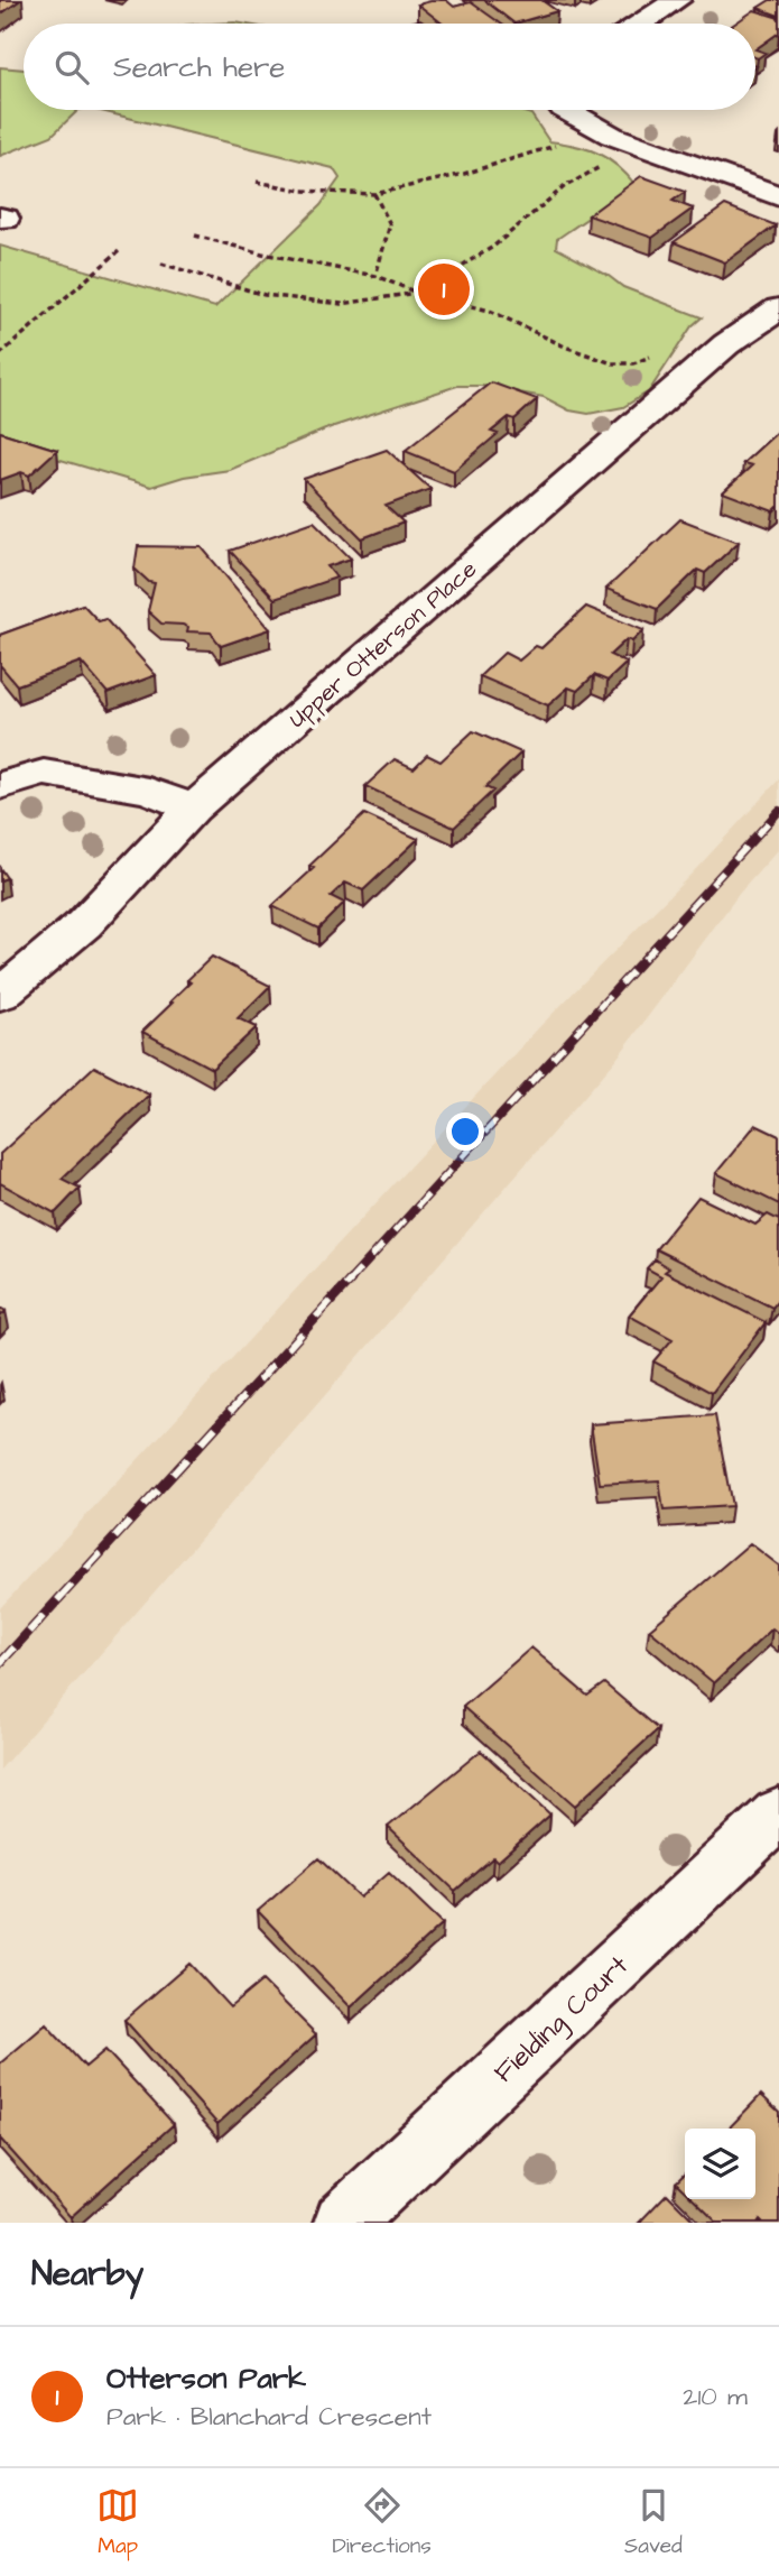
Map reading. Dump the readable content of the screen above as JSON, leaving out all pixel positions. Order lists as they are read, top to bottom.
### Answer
{
  "streets": {
    "street": ["Upper Otterson Place", "Fielding Court"]
  },
  "page": {
    "search": "Search here",
    "pins": "1",
    "heading": "Nearby",
    "list": [
      {
        "mark": "1",
        "name": "Otterson Park",
        "note": "Park · Blanchard Crescent",
        "value": "210 m"
      }
    ],
    "nav": ["Map", "Directions", "Saved"]
  }
}
